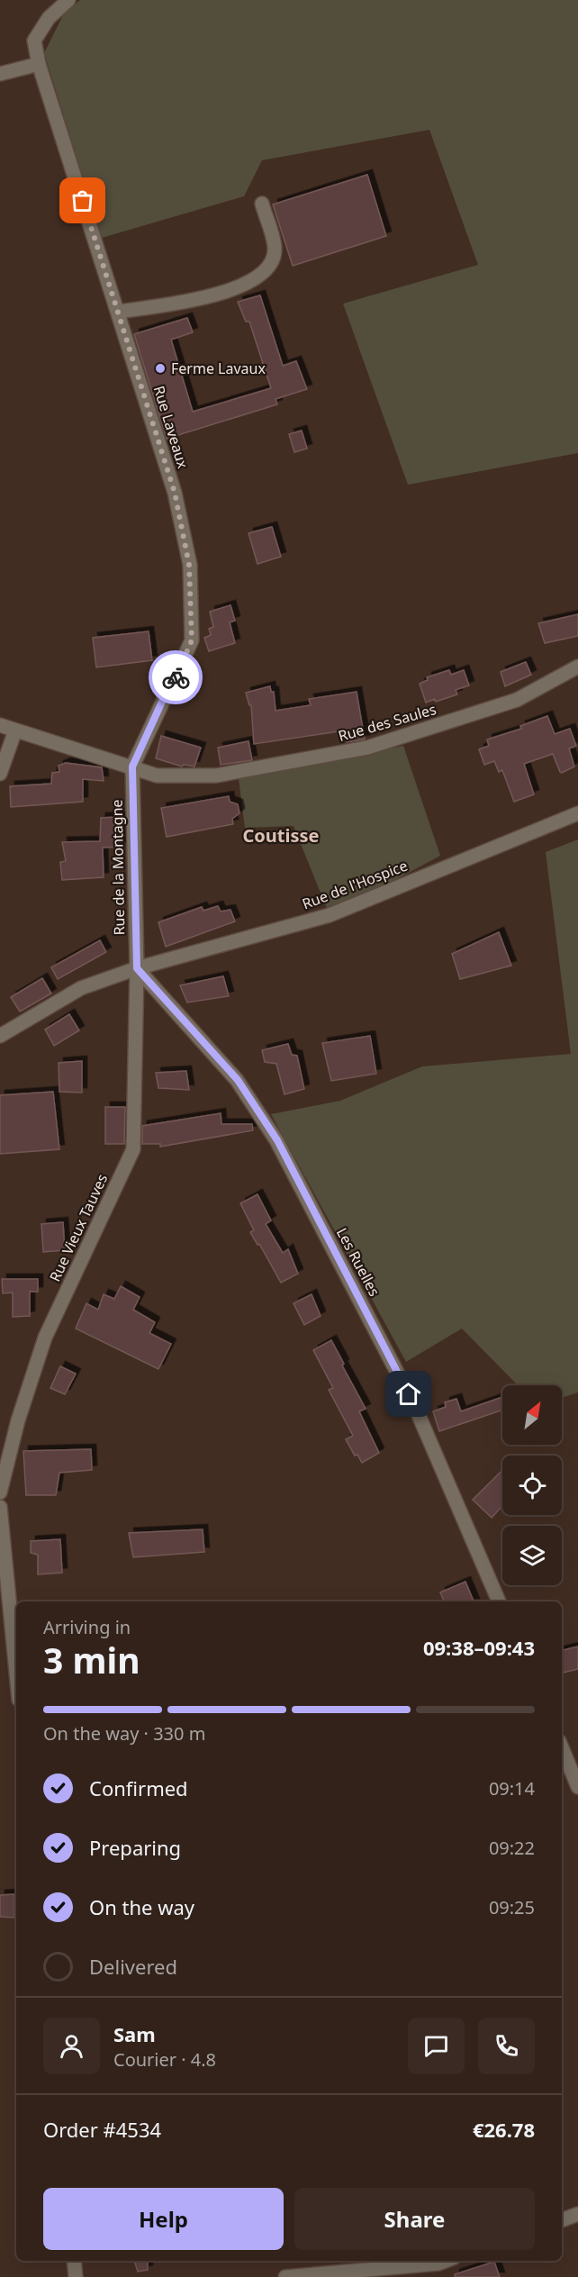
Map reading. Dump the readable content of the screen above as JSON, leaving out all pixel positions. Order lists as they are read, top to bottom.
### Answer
{
  "streets": {
    "street": [
      "Rue Laveaux",
      "Rue des Saules",
      "Rue de la Montagne",
      "Rue de l'Hospice",
      "Rue Vieux Tauves",
      "Les Ruelles"
    ]
  },
  "crossings": [
    ["Rue Laveaux", "Rue des Saules"],
    ["Rue Laveaux", "Rue de la Montagne"],
    ["Rue des Saules", "Rue de la Montagne"],
    ["Rue de la Montagne", "Rue de l'Hospice"],
    ["Rue de la Montagne", "Rue Vieux Tauves"],
    ["Rue de la Montagne", "Les Ruelles"],
    ["Rue de l'Hospice", "Rue Vieux Tauves"],
    ["Rue de l'Hospice", "Les Ruelles"],
    ["Rue Vieux Tauves", "Les Ruelles"]
  ],
  "districts": ["Coutisse"],
  "places": ["Ferme Lavaux"],
  "north": "top right",
  "page": {
    "heading": ["3 min", "Arriving in", "09:38–09:43"],
    "panel": [
      "Sam",
      "Courier · 4.8",
      "Order #4534",
      "€26.78"
    ],
    "bar": "On the way · 330 m",
    "list": [
      ["Confirmed", "09:14"],
      ["Preparing", "09:22"],
      ["On the way", "09:25"],
      "Delivered"
    ],
    "buttons": ["Help", "Share"]
  }
}
